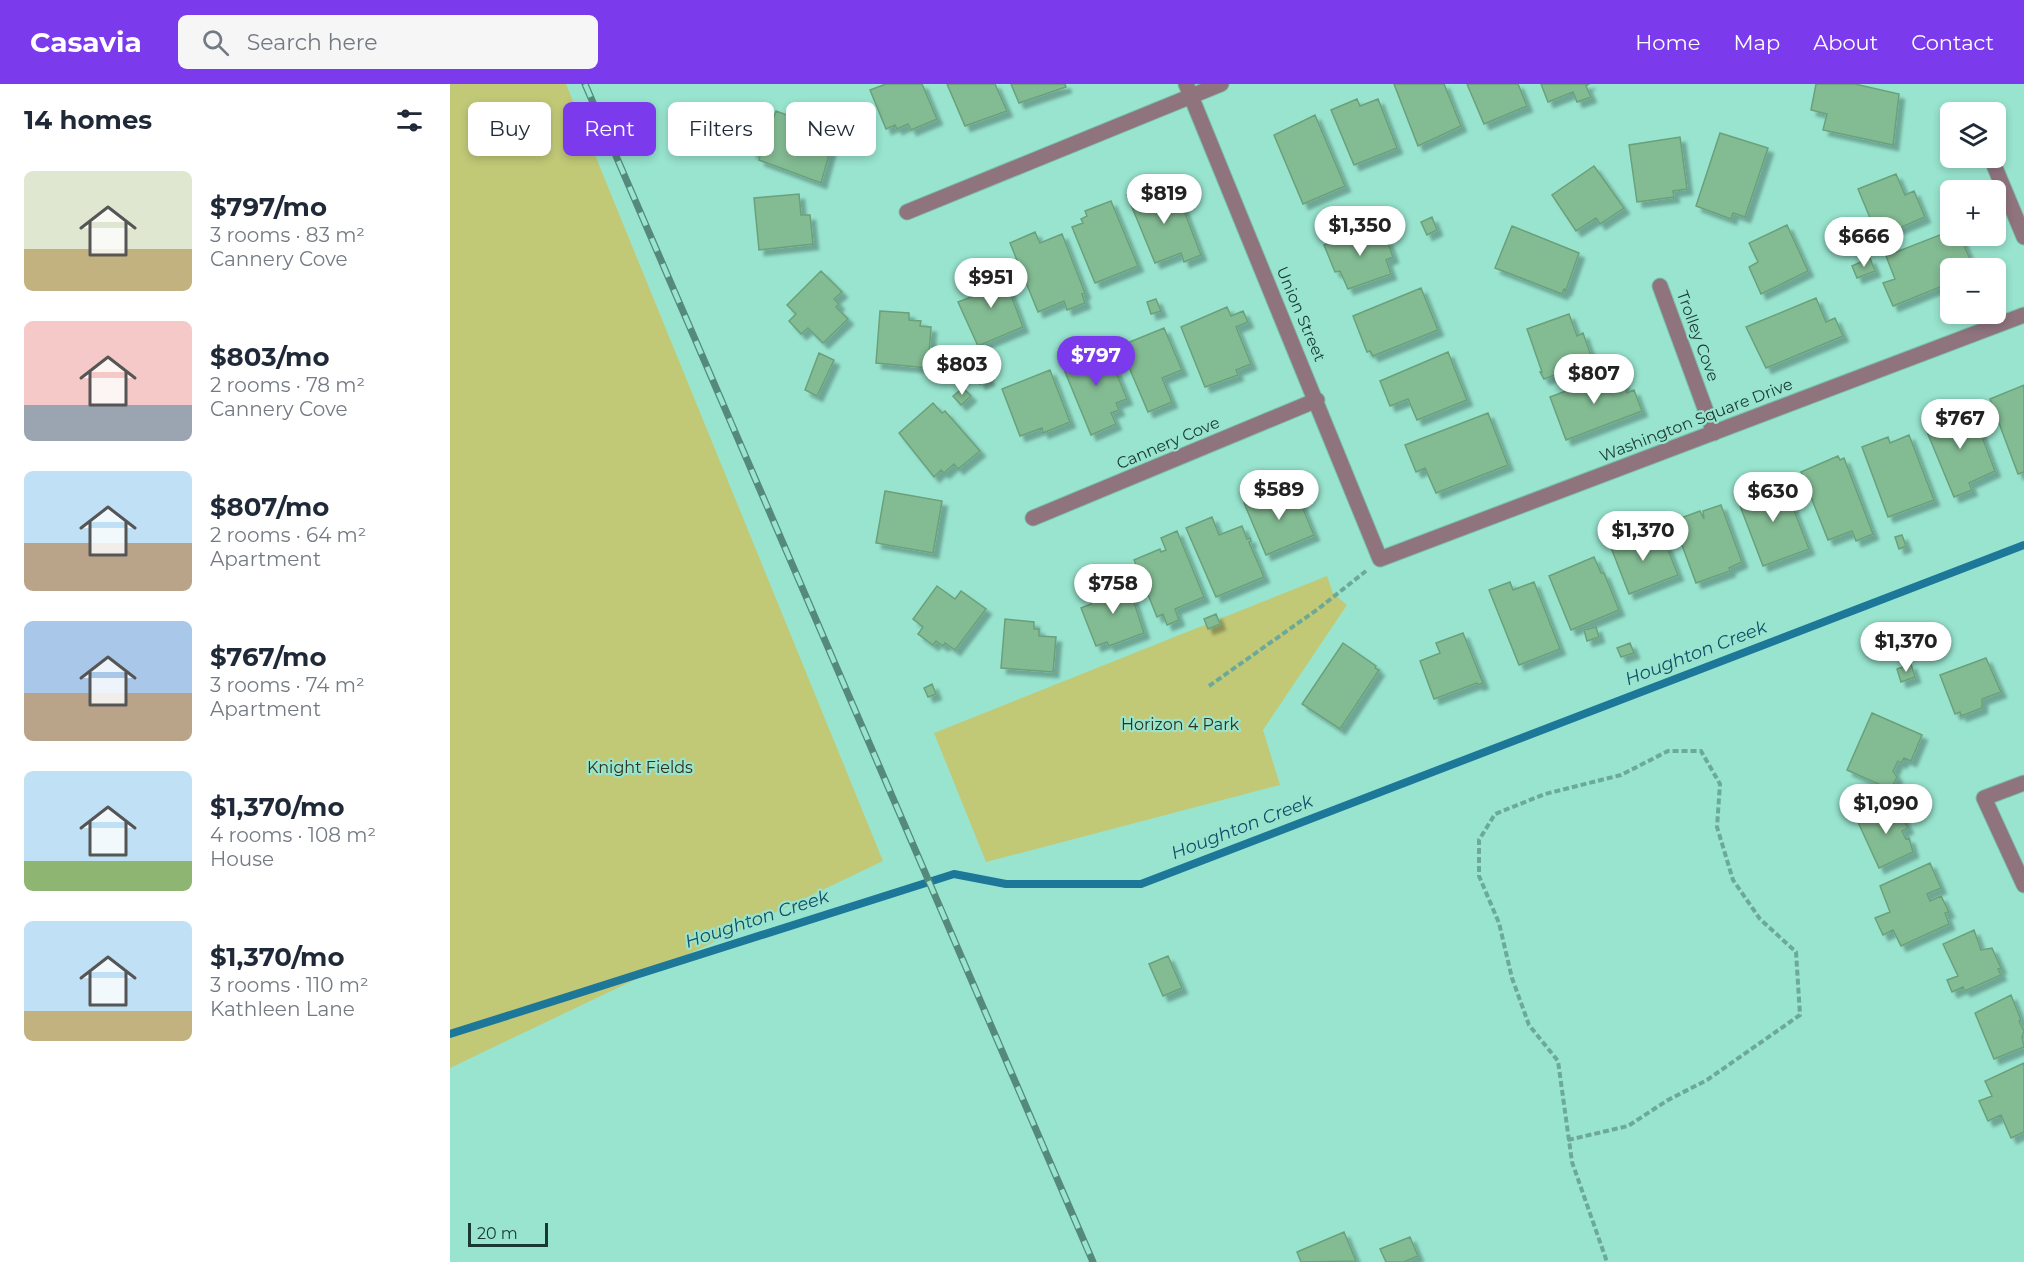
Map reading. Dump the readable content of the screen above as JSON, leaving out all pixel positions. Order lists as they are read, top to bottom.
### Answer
{
  "streets": {
    "street": [
      "Union Street",
      "Trolley Cove",
      "Washington Square Drive",
      "Cannery Cove"
    ]
  },
  "crossings": [
    ["Union Street", "Washington Square Drive"],
    ["Union Street", "Cannery Cove"],
    ["Trolley Cove", "Washington Square Drive"]
  ],
  "water": ["Houghton Creek"],
  "parks": ["Horizon 4 Park", "Knight Fields"],
  "scale_bar": "20 m",
  "page": {
    "header": "Casavia",
    "search": "Search here",
    "nav": [
      "Home",
      "Map",
      "About",
      "Contact"
    ],
    "heading": "14 homes",
    "map_buttons": ["+", "−"],
    "chip": [
      "Buy",
      "Rent",
      "Filters",
      "New"
    ],
    "list": [
      {
        "name": "$797/mo",
        "note": "3 rooms · 83 m² · Cannery Cove"
      },
      {
        "name": "$803/mo",
        "note": "2 rooms · 78 m² · Cannery Cove"
      },
      {
        "name": "$807/mo",
        "note": "2 rooms · 64 m² · Apartment"
      },
      {
        "name": "$767/mo",
        "note": "3 rooms · 74 m² · Apartment"
      },
      {
        "name": "$1,370/mo",
        "note": "4 rooms · 108 m² · House"
      },
      {
        "name": "$1,370/mo",
        "note": "3 rooms · 110 m² · Kathleen Lane"
      }
    ],
    "price": [
      "$819",
      "$1,350",
      "$666",
      "$951",
      "$797",
      "$803",
      "$807",
      "$767",
      "$589",
      "$630",
      "$1,370",
      "$758",
      "$1,370",
      "$1,090"
    ],
    "scale": "20 m"
  }
}
